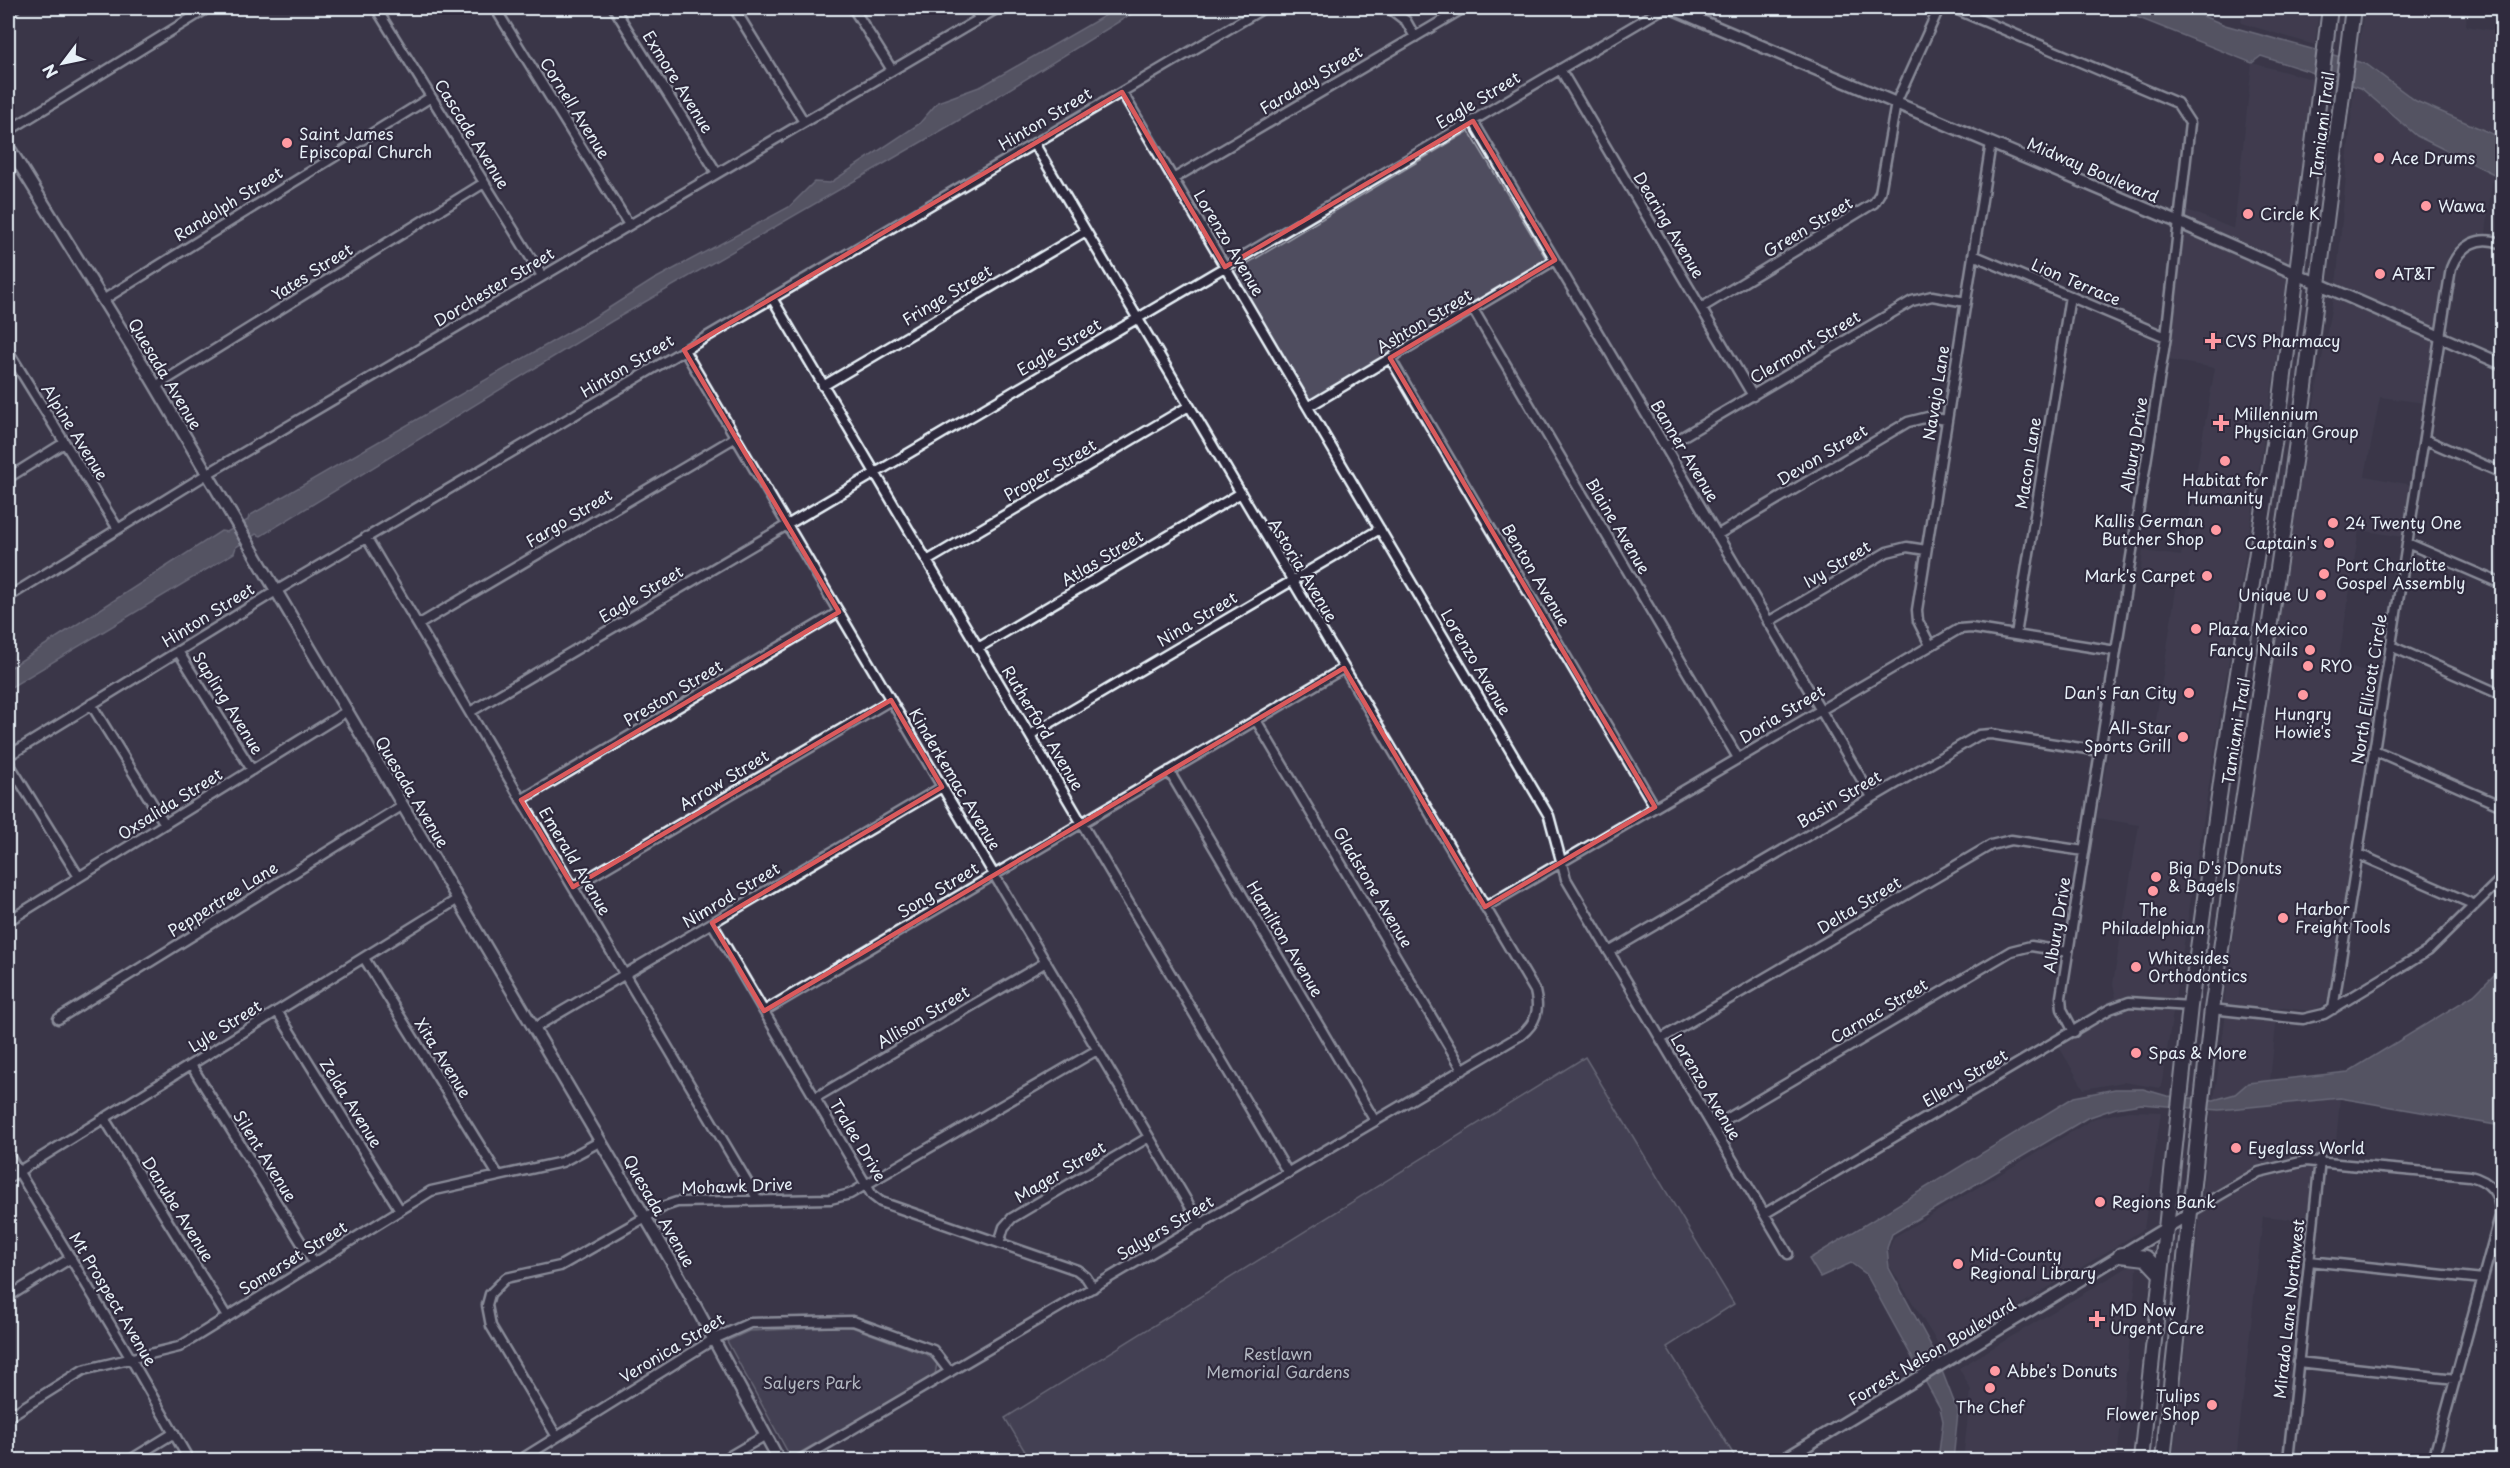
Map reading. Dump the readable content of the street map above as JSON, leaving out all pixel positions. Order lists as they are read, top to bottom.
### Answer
{
  "streets": {
    "main road": ["Tamiami Trail"],
    "street": [
      "Faraday Street",
      "Exmore Avenue",
      "Eagle Street",
      "Cornell Avenue",
      "Hinton Street",
      "Cascade Avenue",
      "Midway Boulevard",
      "Randolph Street",
      "Dearing Avenue",
      "Green Street",
      "Lorenzo Avenue",
      "Yates Street",
      "Lion Terrace",
      "Dorchester Street",
      "Fringe Street",
      "Ashton Street",
      "Clermont Street",
      "Quesada Avenue",
      "Navajo Lane",
      "Alpine Avenue",
      "Albury Drive",
      "Banner Avenue",
      "Devon Street",
      "Macon Lane",
      "Proper Street",
      "Fargo Street",
      "Blaine Avenue",
      "Atlas Street",
      "Ivy Street",
      "Astoria Avenue",
      "Benton Avenue",
      "Nina Street",
      "North Ellicott Circle",
      "Preston Street",
      "Sapling Avenue",
      "Doria Street",
      "Rutherford Avenue",
      "Kinderkemac Avenue",
      "Arrow Street",
      "Basin Street",
      "Oxsalida Street",
      "Emerald Avenue",
      "Gladstone Avenue",
      "Song Street",
      "Nimrod Street",
      "Peppertree Lane",
      "Delta Street",
      "Hamilton Avenue",
      "Carnac Street",
      "Allison Street",
      "Lyle Street",
      "Xita Avenue",
      "Ellery Street",
      "Zelda Avenue",
      "Tralee Drive",
      "Silent Avenue",
      "Mager Street",
      "Mohawk Drive",
      "Danube Avenue",
      "Salyers Street",
      "Somerset Street",
      "Mt Prospect Avenue",
      "Mirado Lane Northwest",
      "Veronica Street",
      "Forrest Nelson Boulevard"
    ]
  },
  "crossings": [
    ["Faraday Street", "Lorenzo Avenue"],
    ["Exmore Avenue", "Dorchester Street"],
    ["Eagle Street", "Dearing Avenue"],
    ["Eagle Street", "Lorenzo Avenue"],
    ["Eagle Street", "Banner Avenue"],
    ["Eagle Street", "Astoria Avenue"],
    ["Eagle Street", "Rutherford Avenue"],
    ["Eagle Street", "Kinderkemac Avenue"],
    ["Eagle Street", "Emerald Avenue"],
    ["Cornell Avenue", "Dorchester Street"],
    ["Hinton Street", "Lorenzo Avenue"],
    ["Hinton Street", "Quesada Avenue"],
    ["Hinton Street", "Astoria Avenue"],
    ["Hinton Street", "Sapling Avenue"],
    ["Hinton Street", "Rutherford Avenue"],
    ["Hinton Street", "Kinderkemac Avenue"],
    ["Hinton Street", "Emerald Avenue"],
    ["Tamiami Trail", "Midway Boulevard"],
    ["Tamiami Trail", "Ellery Street"],
    ["Tamiami Trail", "Forrest Nelson Boulevard"],
    ["Cascade Avenue", "Randolph Street"],
    ["Cascade Avenue", "Yates Street"],
    ["Cascade Avenue", "Dorchester Street"],
    ["Midway Boulevard", "Green Street"],
    ["Midway Boulevard", "Navajo Lane"],
    ["Midway Boulevard", "Albury Drive"],
    ["Midway Boulevard", "North Ellicott Circle"],
    ["Randolph Street", "Quesada Avenue"],
    ["Dearing Avenue", "Green Street"],
    ["Dearing Avenue", "Clermont Street"],
    ["Lorenzo Avenue", "Ashton Street"],
    ["Lorenzo Avenue", "Nina Street"],
    ["Lorenzo Avenue", "Doria Street"],
    ["Lorenzo Avenue", "Basin Street"],
    ["Lorenzo Avenue", "Delta Street"],
    ["Lorenzo Avenue", "Carnac Street"],
    ["Lorenzo Avenue", "Ellery Street"],
    ["Yates Street", "Quesada Avenue"],
    ["Lion Terrace", "Navajo Lane"],
    ["Lion Terrace", "Albury Drive"],
    ["Lion Terrace", "Macon Lane"],
    ["Dorchester Street", "Quesada Avenue"],
    ["Dorchester Street", "Alpine Avenue"],
    ["Fringe Street", "Astoria Avenue"],
    ["Fringe Street", "Rutherford Avenue"],
    ["Ashton Street", "Banner Avenue"],
    ["Ashton Street", "Blaine Avenue"],
    ["Ashton Street", "Benton Avenue"],
    ["Clermont Street", "Navajo Lane"],
    ["Clermont Street", "Banner Avenue"],
    ["Quesada Avenue", "Oxsalida Street"],
    ["Quesada Avenue", "Nimrod Street"],
    ["Quesada Avenue", "Peppertree Lane"],
    ["Quesada Avenue", "Lyle Street"],
    ["Quesada Avenue", "Mohawk Drive"],
    ["Quesada Avenue", "Somerset Street"],
    ["Quesada Avenue", "Veronica Street"],
    ["Navajo Lane", "Devon Street"],
    ["Navajo Lane", "Ivy Street"],
    ["Navajo Lane", "Doria Street"],
    ["Albury Drive", "Doria Street"],
    ["Albury Drive", "Basin Street"],
    ["Albury Drive", "Delta Street"],
    ["Albury Drive", "Carnac Street"],
    ["Albury Drive", "Ellery Street"],
    ["Banner Avenue", "Devon Street"],
    ["Banner Avenue", "Ivy Street"],
    ["Banner Avenue", "Doria Street"],
    ["Banner Avenue", "Basin Street"],
    ["Macon Lane", "Doria Street"],
    ["Proper Street", "Astoria Avenue"],
    ["Proper Street", "Rutherford Avenue"],
    ["Fargo Street", "Kinderkemac Avenue"],
    ["Fargo Street", "Emerald Avenue"],
    ["Blaine Avenue", "Doria Street"],
    ["Atlas Street", "Astoria Avenue"],
    ["Atlas Street", "Rutherford Avenue"],
    ["Astoria Avenue", "Nina Street"],
    ["Astoria Avenue", "Doria Street"],
    ["Astoria Avenue", "Song Street"],
    ["Astoria Avenue", "Salyers Street"],
    ["Benton Avenue", "Doria Street"],
    ["Nina Street", "Rutherford Avenue"],
    ["Preston Street", "Kinderkemac Avenue"],
    ["Preston Street", "Emerald Avenue"],
    ["Sapling Avenue", "Oxsalida Street"],
    ["Rutherford Avenue", "Song Street"],
    ["Rutherford Avenue", "Salyers Street"],
    ["Kinderkemac Avenue", "Arrow Street"],
    ["Kinderkemac Avenue", "Song Street"],
    ["Kinderkemac Avenue", "Nimrod Street"],
    ["Kinderkemac Avenue", "Allison Street"],
    ["Kinderkemac Avenue", "Mager Street"],
    ["Kinderkemac Avenue", "Mohawk Drive"],
    ["Kinderkemac Avenue", "Salyers Street"],
    ["Arrow Street", "Emerald Avenue"],
    ["Emerald Avenue", "Nimrod Street"],
    ["Emerald Avenue", "Mohawk Drive"],
    ["Gladstone Avenue", "Song Street"],
    ["Gladstone Avenue", "Salyers Street"],
    ["Song Street", "Hamilton Avenue"],
    ["Song Street", "Tralee Drive"],
    ["Nimrod Street", "Tralee Drive"],
    ["Hamilton Avenue", "Salyers Street"],
    ["Allison Street", "Tralee Drive"],
    ["Lyle Street", "Xita Avenue"],
    ["Lyle Street", "Zelda Avenue"],
    ["Lyle Street", "Silent Avenue"],
    ["Lyle Street", "Danube Avenue"],
    ["Lyle Street", "Mt Prospect Avenue"],
    ["Xita Avenue", "Somerset Street"],
    ["Zelda Avenue", "Somerset Street"],
    ["Tralee Drive", "Mager Street"],
    ["Tralee Drive", "Mohawk Drive"],
    ["Tralee Drive", "Salyers Street"],
    ["Silent Avenue", "Somerset Street"],
    ["Mohawk Drive", "Veronica Street"],
    ["Danube Avenue", "Somerset Street"],
    ["Salyers Street", "Veronica Street"],
    ["Somerset Street", "Mt Prospect Avenue"]
  ],
  "parks": ["Restlawn Memorial Gardens", "Salyers Park"],
  "places": {
    "other": [
      "Saint James Episcopal Church",
      "Ace Drums",
      "Wawa",
      "Circle K",
      "AT&T",
      "Habitat for Humanity",
      "24 Twenty One",
      "Kallis German Butcher Shop",
      "Captain's",
      "Port Charlotte Gospel Assembly",
      "Mark's Carpet",
      "Unique U",
      "Plaza Mexico",
      "Fancy Nails",
      "RYO",
      "Dan's Fan City",
      "Hungry Howie's",
      "All-Star Sports Grill",
      "Big D's Donuts & Bagels",
      "The Philadelphian",
      "Harbor Freight Tools",
      "Whitesides Orthodontics",
      "Spas & More",
      "Eyeglass World",
      "Regions Bank",
      "Mid-County Regional Library",
      "Abbe's Donuts",
      "The Chef",
      "Tulips Flower Shop"
    ],
    "health": ["CVS Pharmacy", "Millennium Physician Group", "MD Now Urgent Care"]
  },
  "north": "bottom left"
}
